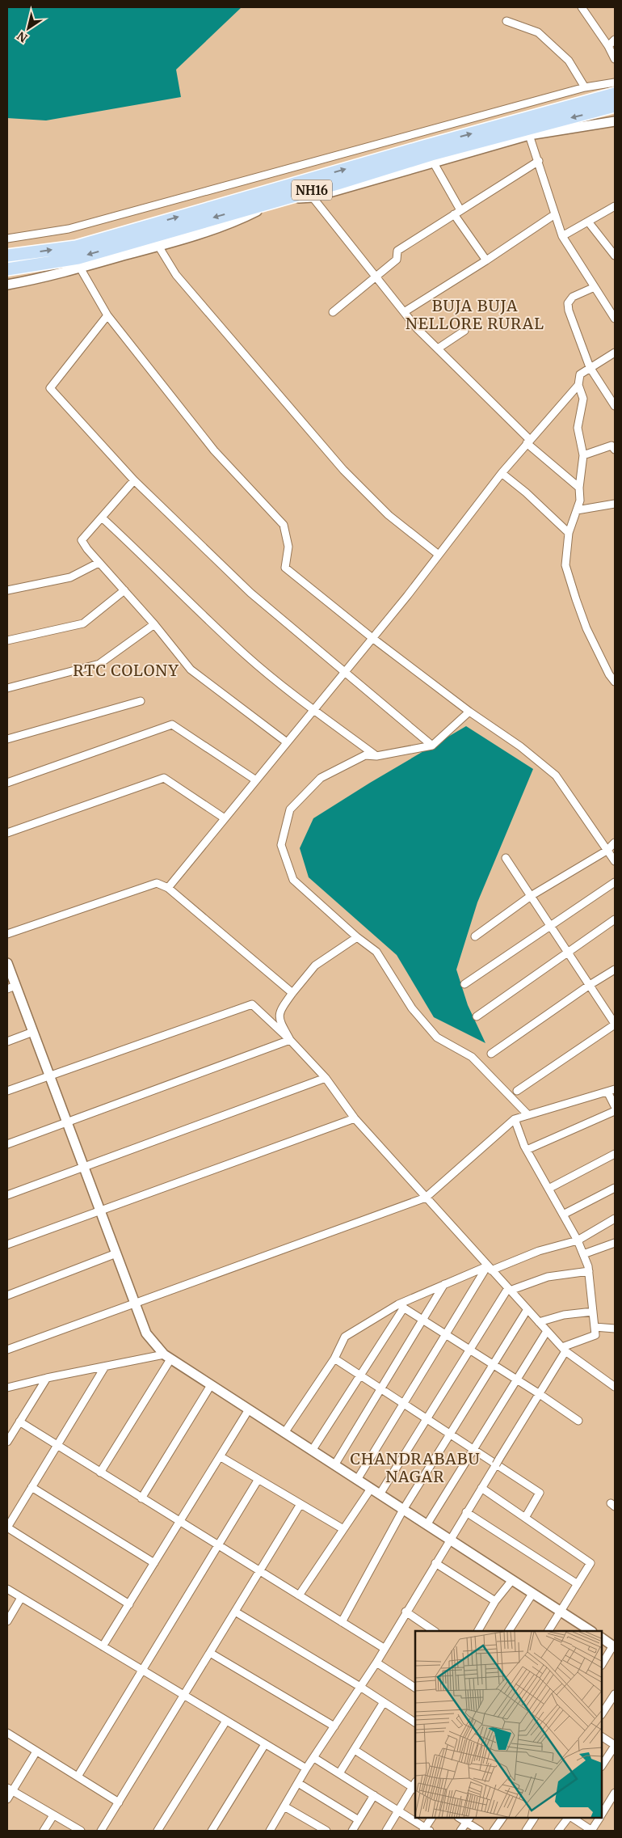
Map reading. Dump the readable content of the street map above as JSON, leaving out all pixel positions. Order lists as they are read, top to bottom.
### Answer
{
  "streets": {
    "highway": ["NH16"]
  },
  "districts": ["BUJA BUJA NELLORE RURAL", "RTC COLONY", "CHANDRABABU NAGAR"],
  "north": "bottom left"
}
